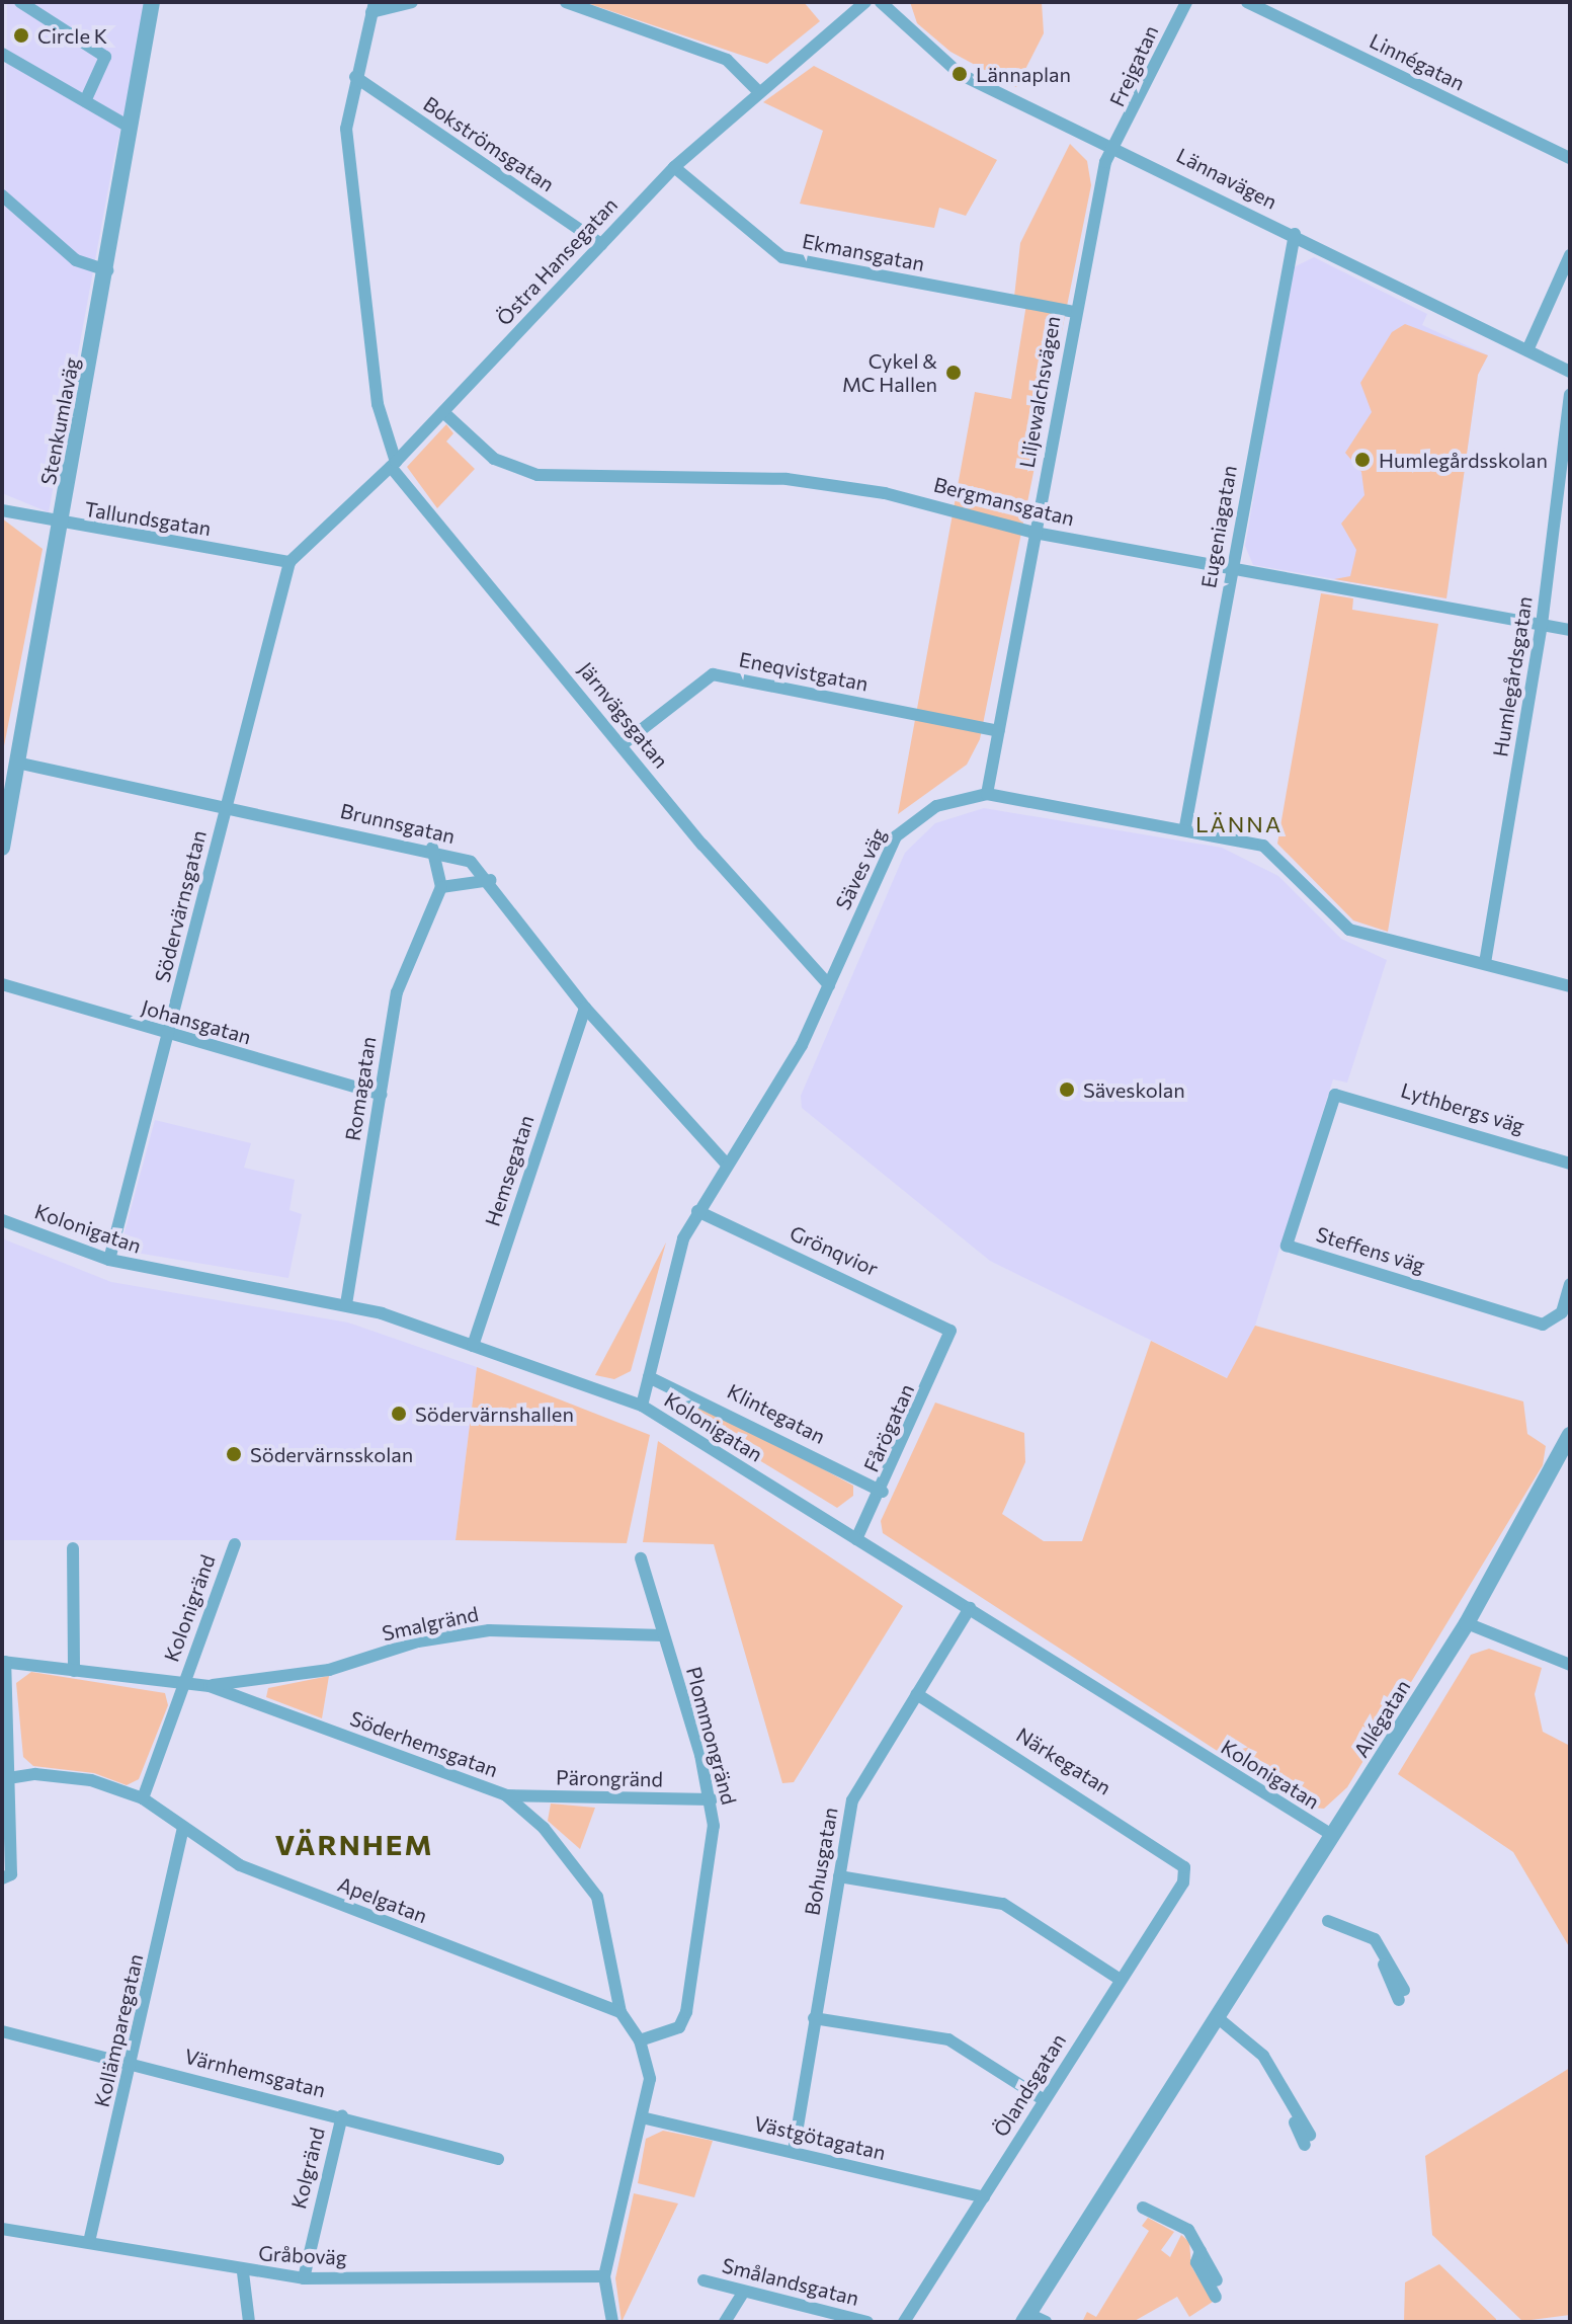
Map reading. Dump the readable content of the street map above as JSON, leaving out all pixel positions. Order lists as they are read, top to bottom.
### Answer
{
  "streets": {
    "street": [
      "Linnégatan",
      "Frejgatan",
      "Bokströmsgatan",
      "Lännavägen",
      "Ekmansgatan",
      "Östra Hansegatan",
      "Liljewalchsvägen",
      "Stenkumlaväg",
      "Bergmansgatan",
      "Tallundsgatan",
      "Eugeniagatan",
      "Eneqvistgatan",
      "Humlegårdsgatan",
      "Järnvägsgatan",
      "Brunnsgatan",
      "Säves väg",
      "Södervärnsgatan",
      "Johansgatan",
      "Romagatan",
      "Lythbergs väg",
      "Hemsegatan",
      "Kolonigatan",
      "Steffens väg",
      "Grönqvior",
      "Klintegatan",
      "Fårögatan",
      "Kolonigränd",
      "Smalgränd",
      "Allégatan",
      "Plommongränd",
      "Söderhemsgatan",
      "Närkegatan",
      "Pärongränd",
      "Bohusgatan",
      "Apelgatan",
      "Kollämparegatan",
      "Värnhemsgatan",
      "Ölandsgatan",
      "Västgötagatan",
      "Kolgränd",
      "Gråboväg",
      "Smålandsgatan"
    ]
  },
  "crossings": [
    ["Frejgatan", "Lännavägen"],
    ["Frejgatan", "Liljewalchsvägen"],
    ["Bokströmsgatan", "Östra Hansegatan"],
    ["Bokströmsgatan", "Järnvägsgatan"],
    ["Lännavägen", "Liljewalchsvägen"],
    ["Lännavägen", "Eugeniagatan"],
    ["Ekmansgatan", "Östra Hansegatan"],
    ["Ekmansgatan", "Liljewalchsvägen"],
    ["Östra Hansegatan", "Bergmansgatan"],
    ["Östra Hansegatan", "Tallundsgatan"],
    ["Östra Hansegatan", "Järnvägsgatan"],
    ["Östra Hansegatan", "Södervärnsgatan"],
    ["Liljewalchsvägen", "Bergmansgatan"],
    ["Liljewalchsvägen", "Eneqvistgatan"],
    ["Liljewalchsvägen", "Säves väg"],
    ["Stenkumlaväg", "Tallundsgatan"],
    ["Stenkumlaväg", "Brunnsgatan"],
    ["Bergmansgatan", "Eugeniagatan"],
    ["Bergmansgatan", "Humlegårdsgatan"],
    ["Tallundsgatan", "Södervärnsgatan"],
    ["Eugeniagatan", "Säves väg"],
    ["Eneqvistgatan", "Järnvägsgatan"],
    ["Humlegårdsgatan", "Säves väg"],
    ["Järnvägsgatan", "Säves väg"],
    ["Brunnsgatan", "Säves väg"],
    ["Brunnsgatan", "Södervärnsgatan"],
    ["Brunnsgatan", "Hemsegatan"],
    ["Säves väg", "Kolonigatan"],
    ["Säves väg", "Grönqvior"],
    ["Säves väg", "Klintegatan"],
    ["Södervärnsgatan", "Johansgatan"],
    ["Södervärnsgatan", "Kolonigatan"],
    ["Johansgatan", "Romagatan"],
    ["Romagatan", "Kolonigatan"],
    ["Lythbergs väg", "Steffens väg"],
    ["Hemsegatan", "Kolonigatan"],
    ["Kolonigatan", "Fårögatan"],
    ["Kolonigatan", "Allégatan"],
    ["Kolonigatan", "Bohusgatan"],
    ["Grönqvior", "Fårögatan"],
    ["Klintegatan", "Fårögatan"],
    ["Kolonigränd", "Söderhemsgatan"],
    ["Kolonigränd", "Apelgatan"],
    ["Smalgränd", "Plommongränd"],
    ["Smalgränd", "Söderhemsgatan"],
    ["Plommongränd", "Söderhemsgatan"],
    ["Plommongränd", "Pärongränd"],
    ["Söderhemsgatan", "Pärongränd"],
    ["Söderhemsgatan", "Apelgatan"],
    ["Söderhemsgatan", "Västgötagatan"],
    ["Söderhemsgatan", "Gråboväg"],
    ["Närkegatan", "Bohusgatan"],
    ["Närkegatan", "Ölandsgatan"],
    ["Bohusgatan", "Västgötagatan"],
    ["Apelgatan", "Kollämparegatan"],
    ["Kollämparegatan", "Värnhemsgatan"],
    ["Kollämparegatan", "Gråboväg"],
    ["Värnhemsgatan", "Kolgränd"],
    ["Ölandsgatan", "Västgötagatan"],
    ["Kolgränd", "Gråboväg"]
  ],
  "districts": ["LÄNNA", "VÄRNHEM"],
  "places": [
    "Circle K",
    "Lännaplan",
    "Cykel & MC Hallen",
    "Humlegårdsskolan",
    "Säveskolan",
    "Södervärnshallen",
    "Södervärnsskolan"
  ]
}
